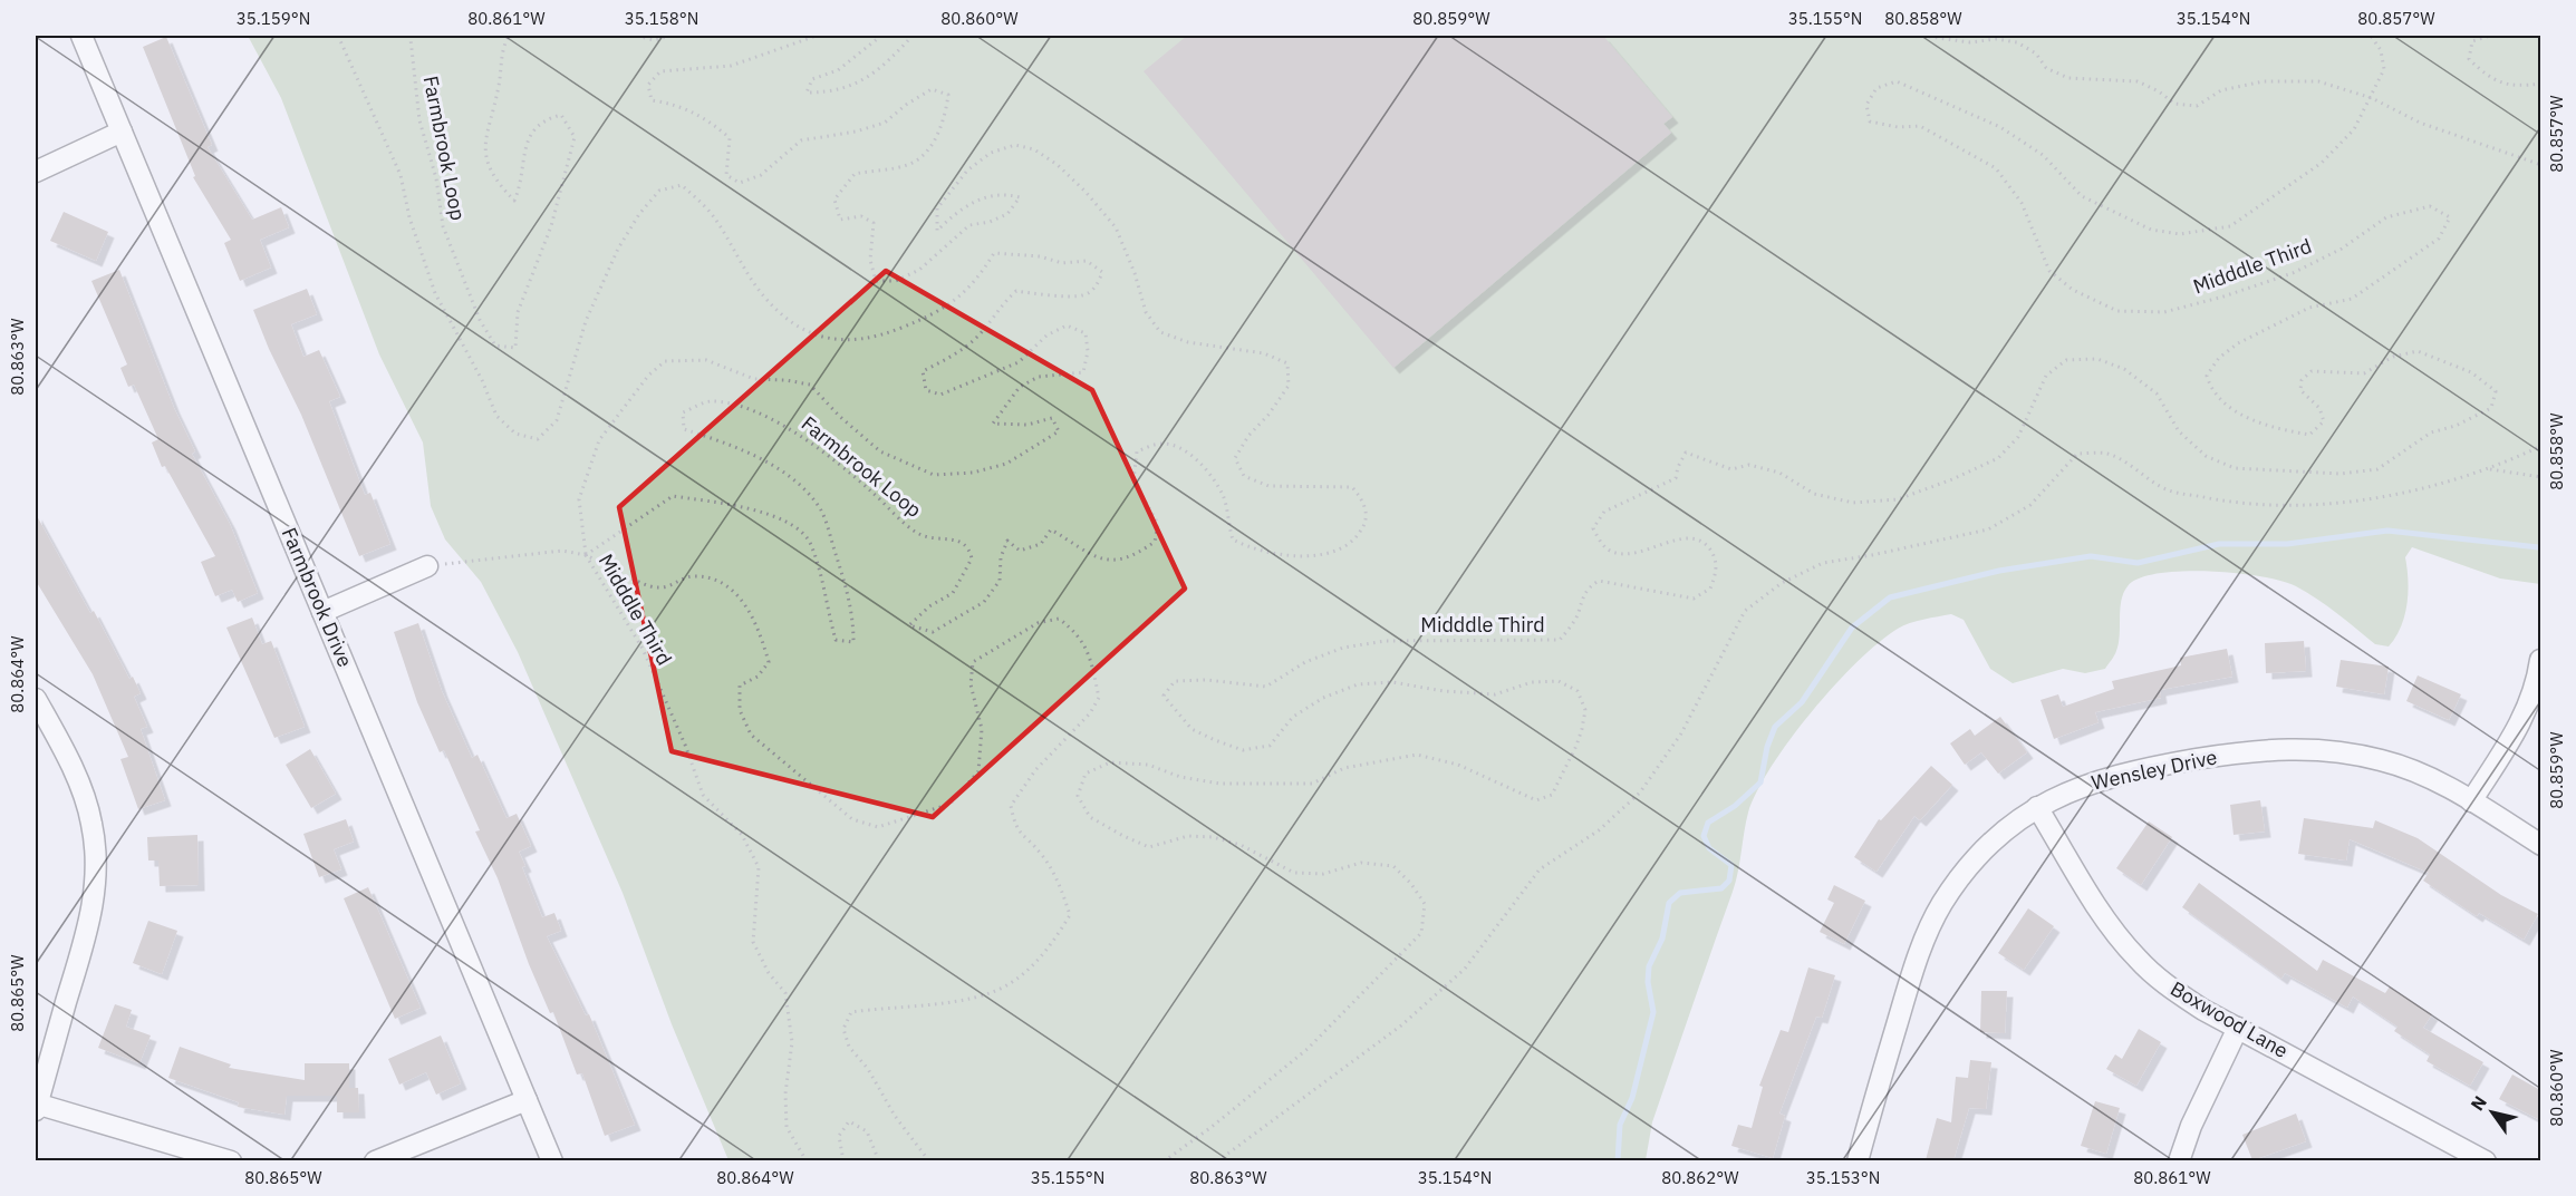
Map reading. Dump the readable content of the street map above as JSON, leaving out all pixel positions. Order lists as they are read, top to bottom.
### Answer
{
  "streets": {
    "street": ["Farmbrook Drive", "Wensley Drive", "Boxwood Lane"],
    "path": ["Farmbrook Loop", "Midddle Third"]
  },
  "crossings": [
    ["Farmbrook Loop", "Midddle Third"],
    ["Wensley Drive", "Boxwood Lane"]
  ],
  "north": "top left",
  "coordinates": [
    "35.159°N",
    "80.861°W",
    "35.158°N",
    "80.860°W",
    "80.859°W",
    "35.155°N",
    "80.858°W",
    "35.154°N",
    "80.857°W",
    "80.863°W",
    "80.864°W",
    "80.865°W",
    "80.862°W",
    "35.153°N"
  ]
}
